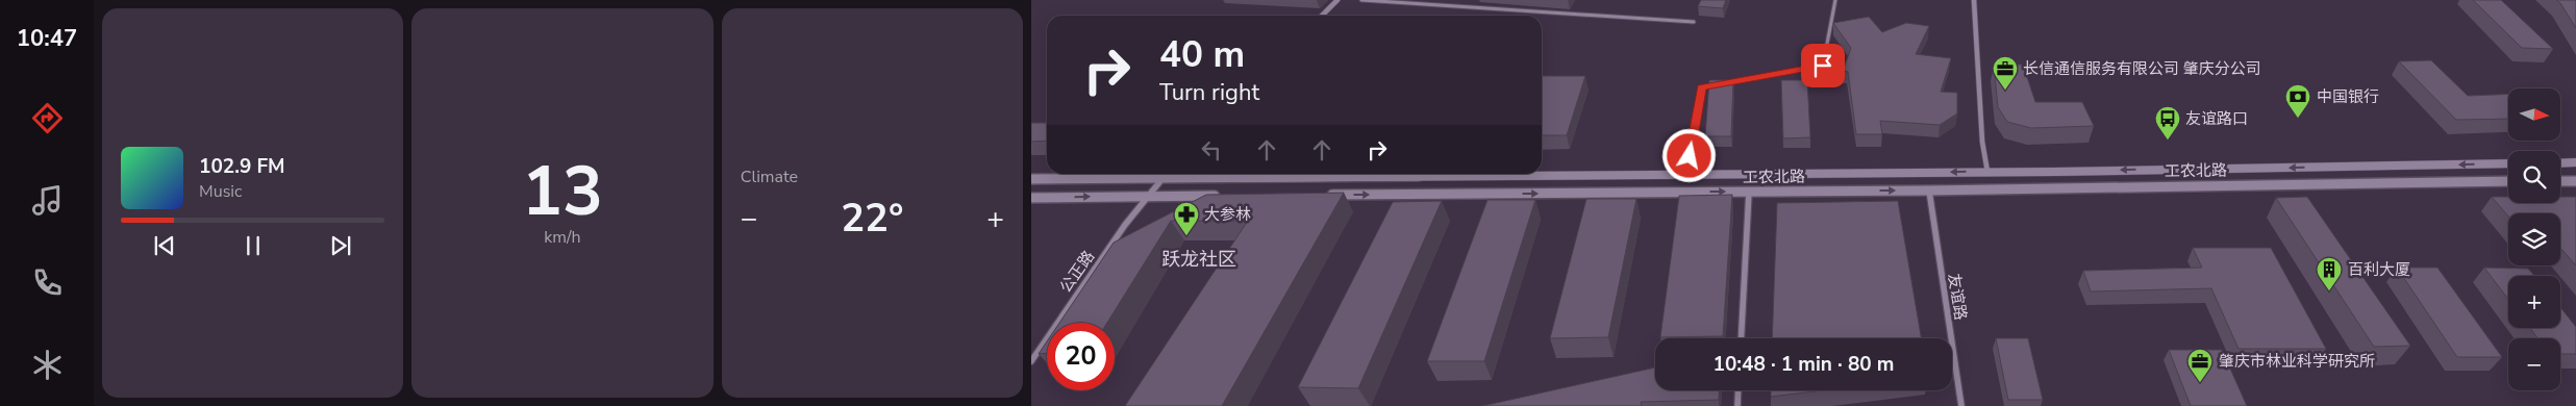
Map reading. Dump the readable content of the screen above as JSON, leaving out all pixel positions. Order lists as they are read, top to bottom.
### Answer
{
  "streets": {
    "street": ["工农北路", "公正路", "友谊路"]
  },
  "crossings": [
    ["工农北路", "公正路"],
    ["工农北路", "友谊路"]
  ],
  "districts": ["跃龙社区"],
  "places": {
    "office": ["长信通信服务有限公司 肇庆分公司", "肇庆市林业科学研究所"],
    "bank": ["中国银行"],
    "bus stop": ["友谊路口"],
    "pharmacy": ["大参林"],
    "building": ["百利大厦"]
  },
  "north": "right",
  "page": {
    "tabs": "10:47",
    "tile": [
      ["13", "km/h"],
      "Climate"
    ],
    "turn": ["40 m", "Turn right"],
    "map_buttons": ["+", "−"],
    "song": ["102.9 FM", "Music"],
    "heat": ["−", "22°", "+"],
    "limit": "20",
    "trip": "10:48 · 1 min · 80 m"
  }
}
